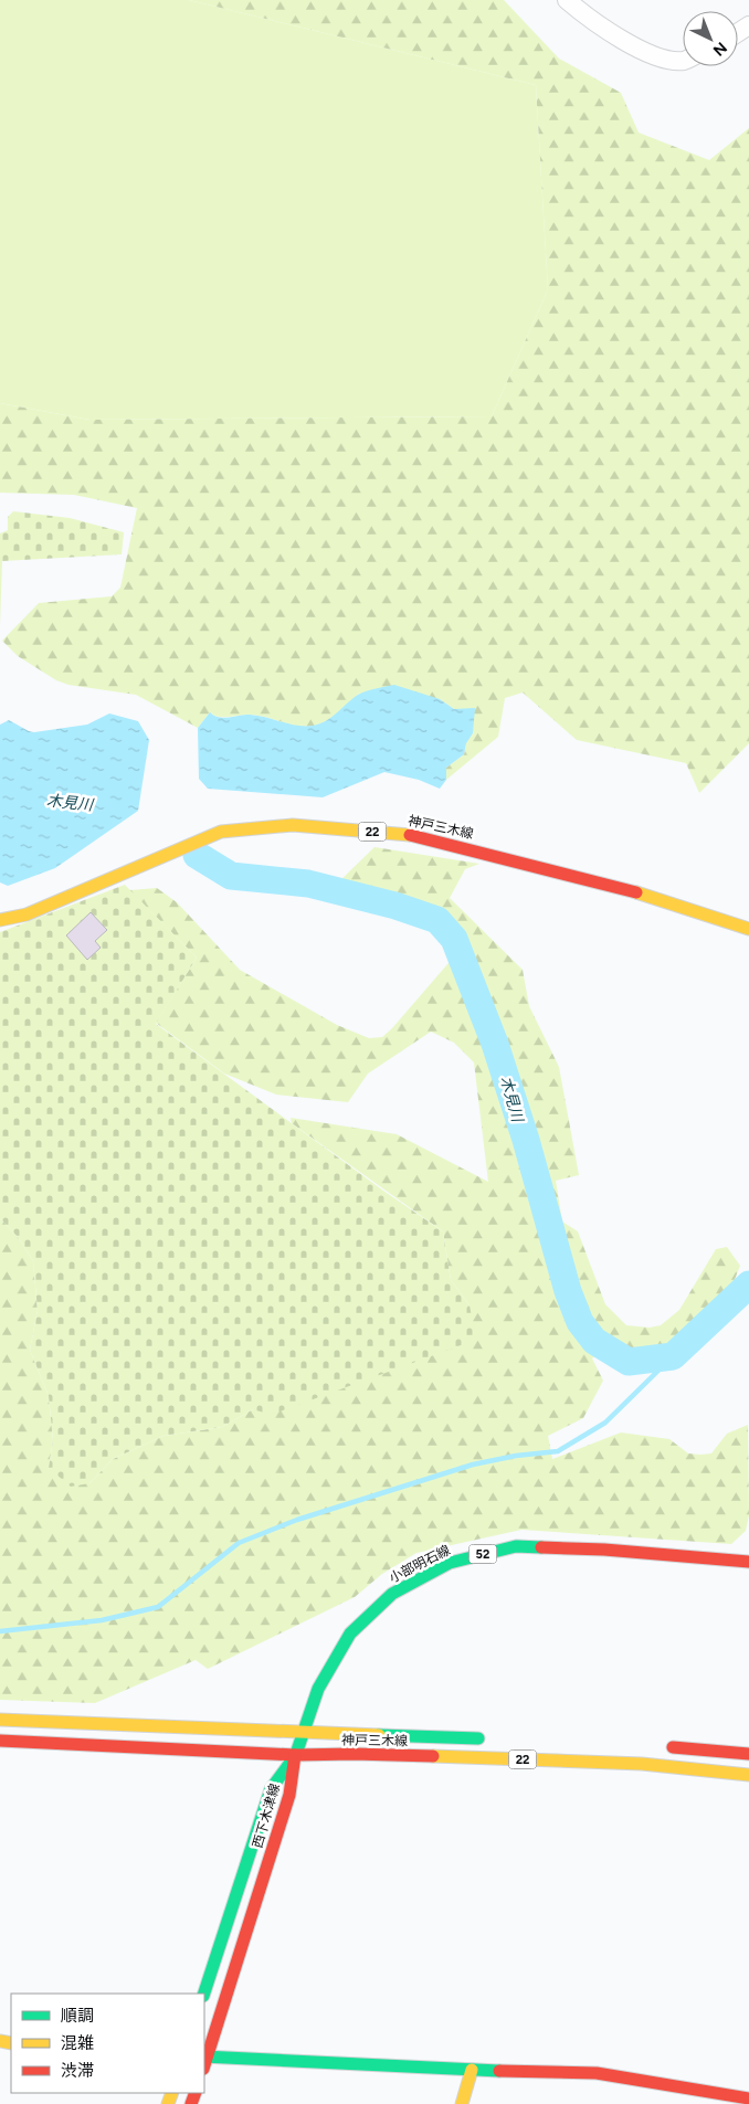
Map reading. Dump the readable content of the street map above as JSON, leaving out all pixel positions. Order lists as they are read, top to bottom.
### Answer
{
  "streets": {
    "main road": [
      "神戸三木線",
      "22",
      "52",
      "小部明石線",
      "西下木津線"
    ]
  },
  "crossings": [
    ["神戸三木線", "小部明石線"],
    ["神戸三木線", "西下木津線"],
    ["小部明石線", "西下木津線"]
  ],
  "water": ["木見川"],
  "legend": ["順調", "混雑", "渋滞"],
  "north": "bottom right"
}
